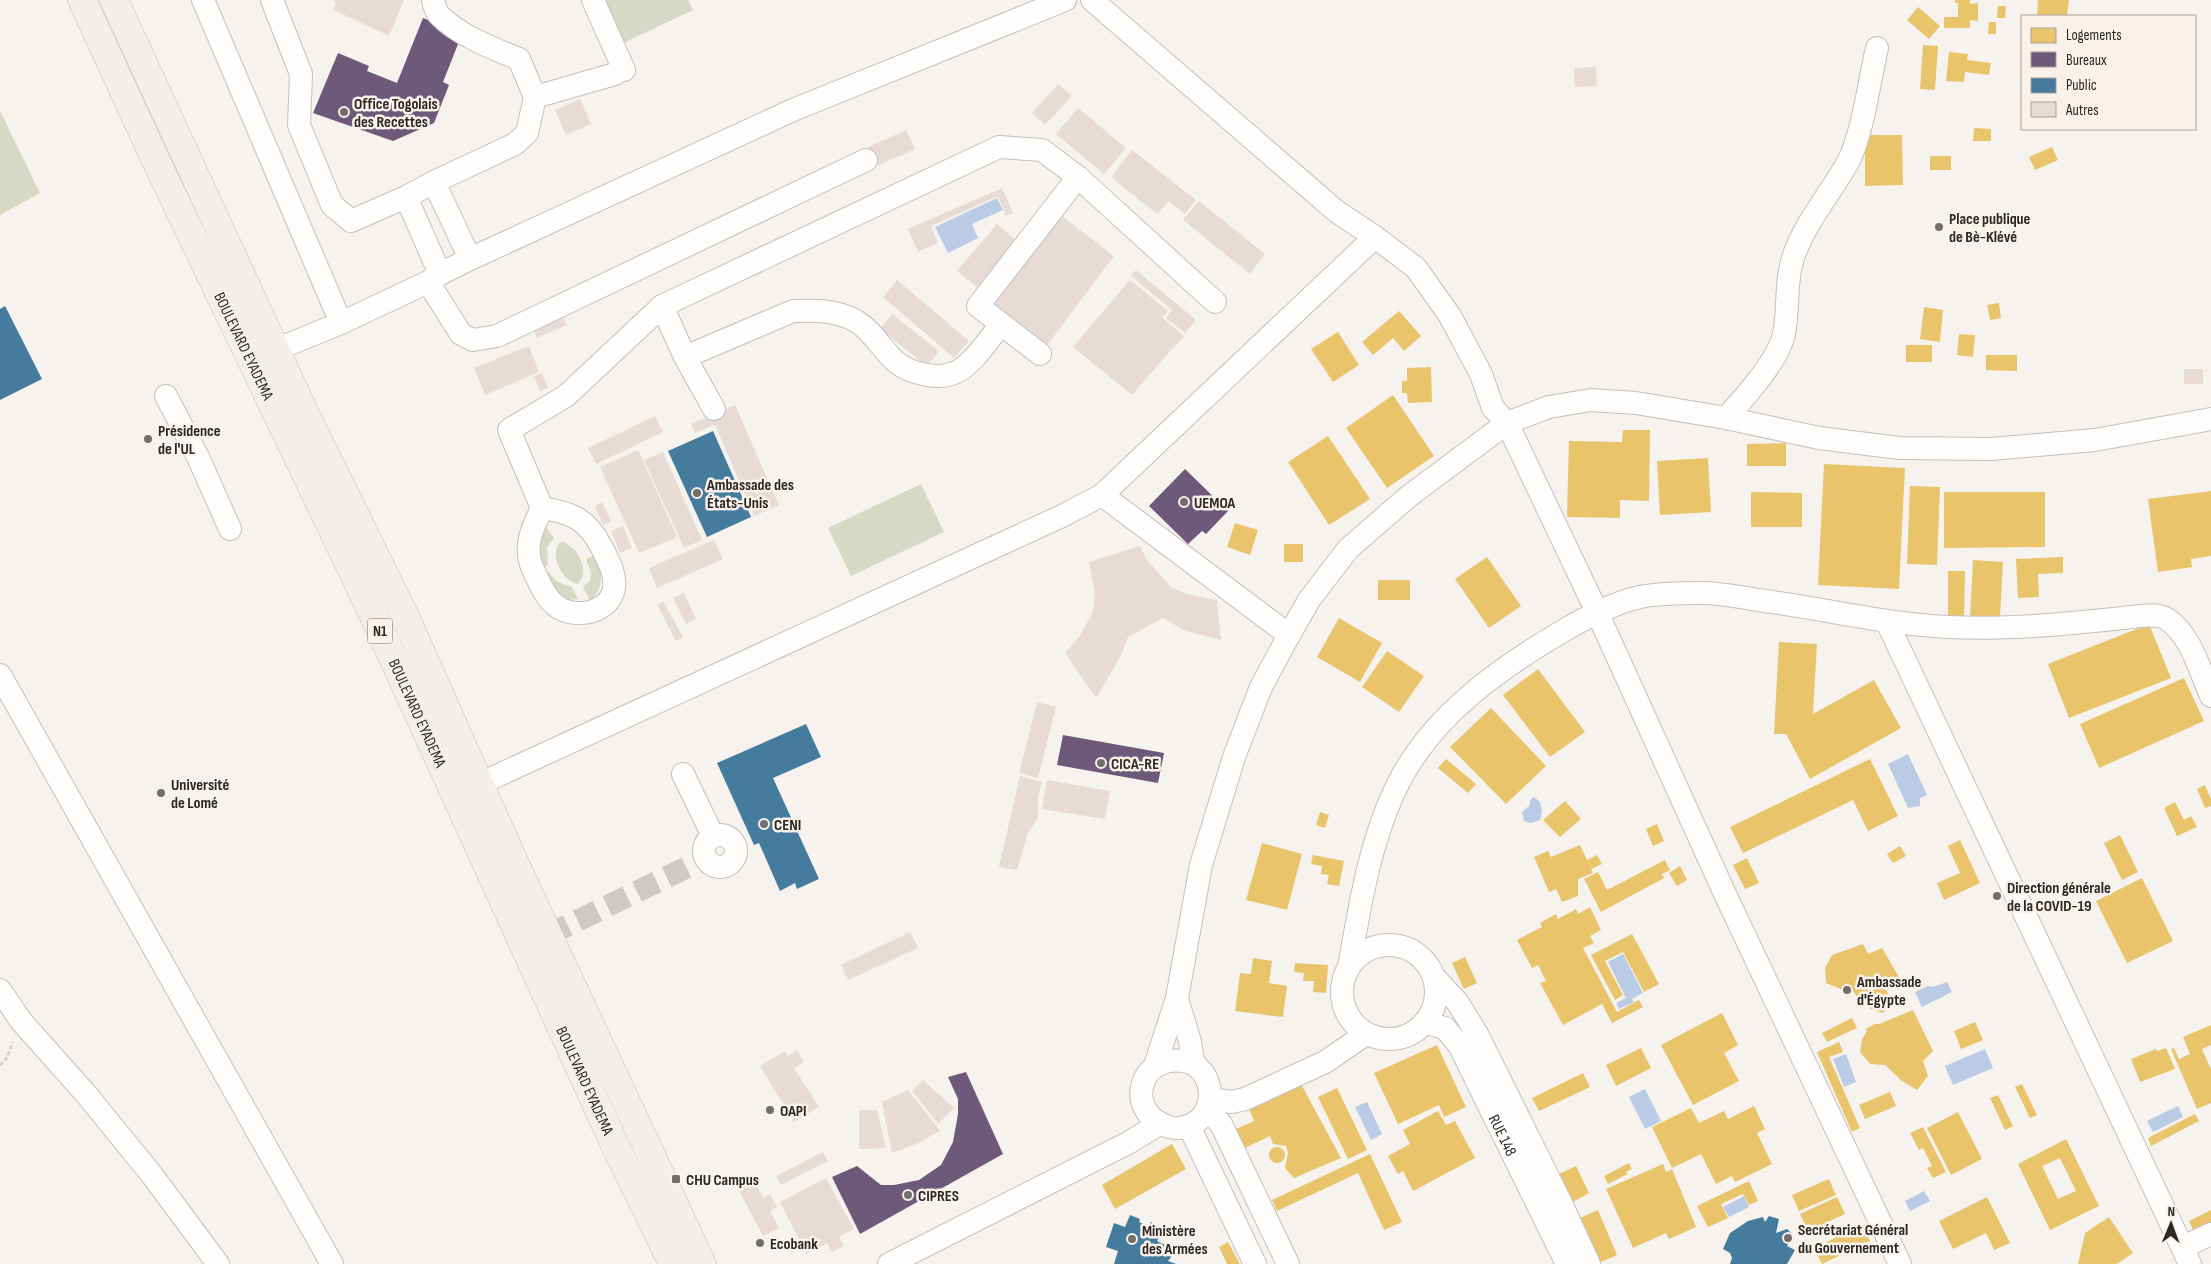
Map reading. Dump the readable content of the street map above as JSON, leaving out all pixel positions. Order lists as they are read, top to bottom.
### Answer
{
  "streets": {
    "highway": ["BOULEVARD EYADEMA", "N1"],
    "street": ["RUE 148"]
  },
  "places": {
    "other": [
      "Office Togolais des Recettes",
      "Place publique de Bè-Klévé",
      "Présidence de l'UL",
      "Ambassade des États-Unis",
      "UEMOA",
      "CICA-RE",
      "Université de Lomé",
      "CENI",
      "Direction générale de la COVID-19",
      "Ambassade d'Égypte",
      "OAPI",
      "CIPRES",
      "Secrétariat Général du Gouvernement",
      "Ministère des Armées",
      "Ecobank"
    ],
    "transit": ["CHU Campus"]
  },
  "legend": [
    "Logements",
    "Bureaux",
    "Public",
    "Autres"
  ],
  "north": "top"
}
